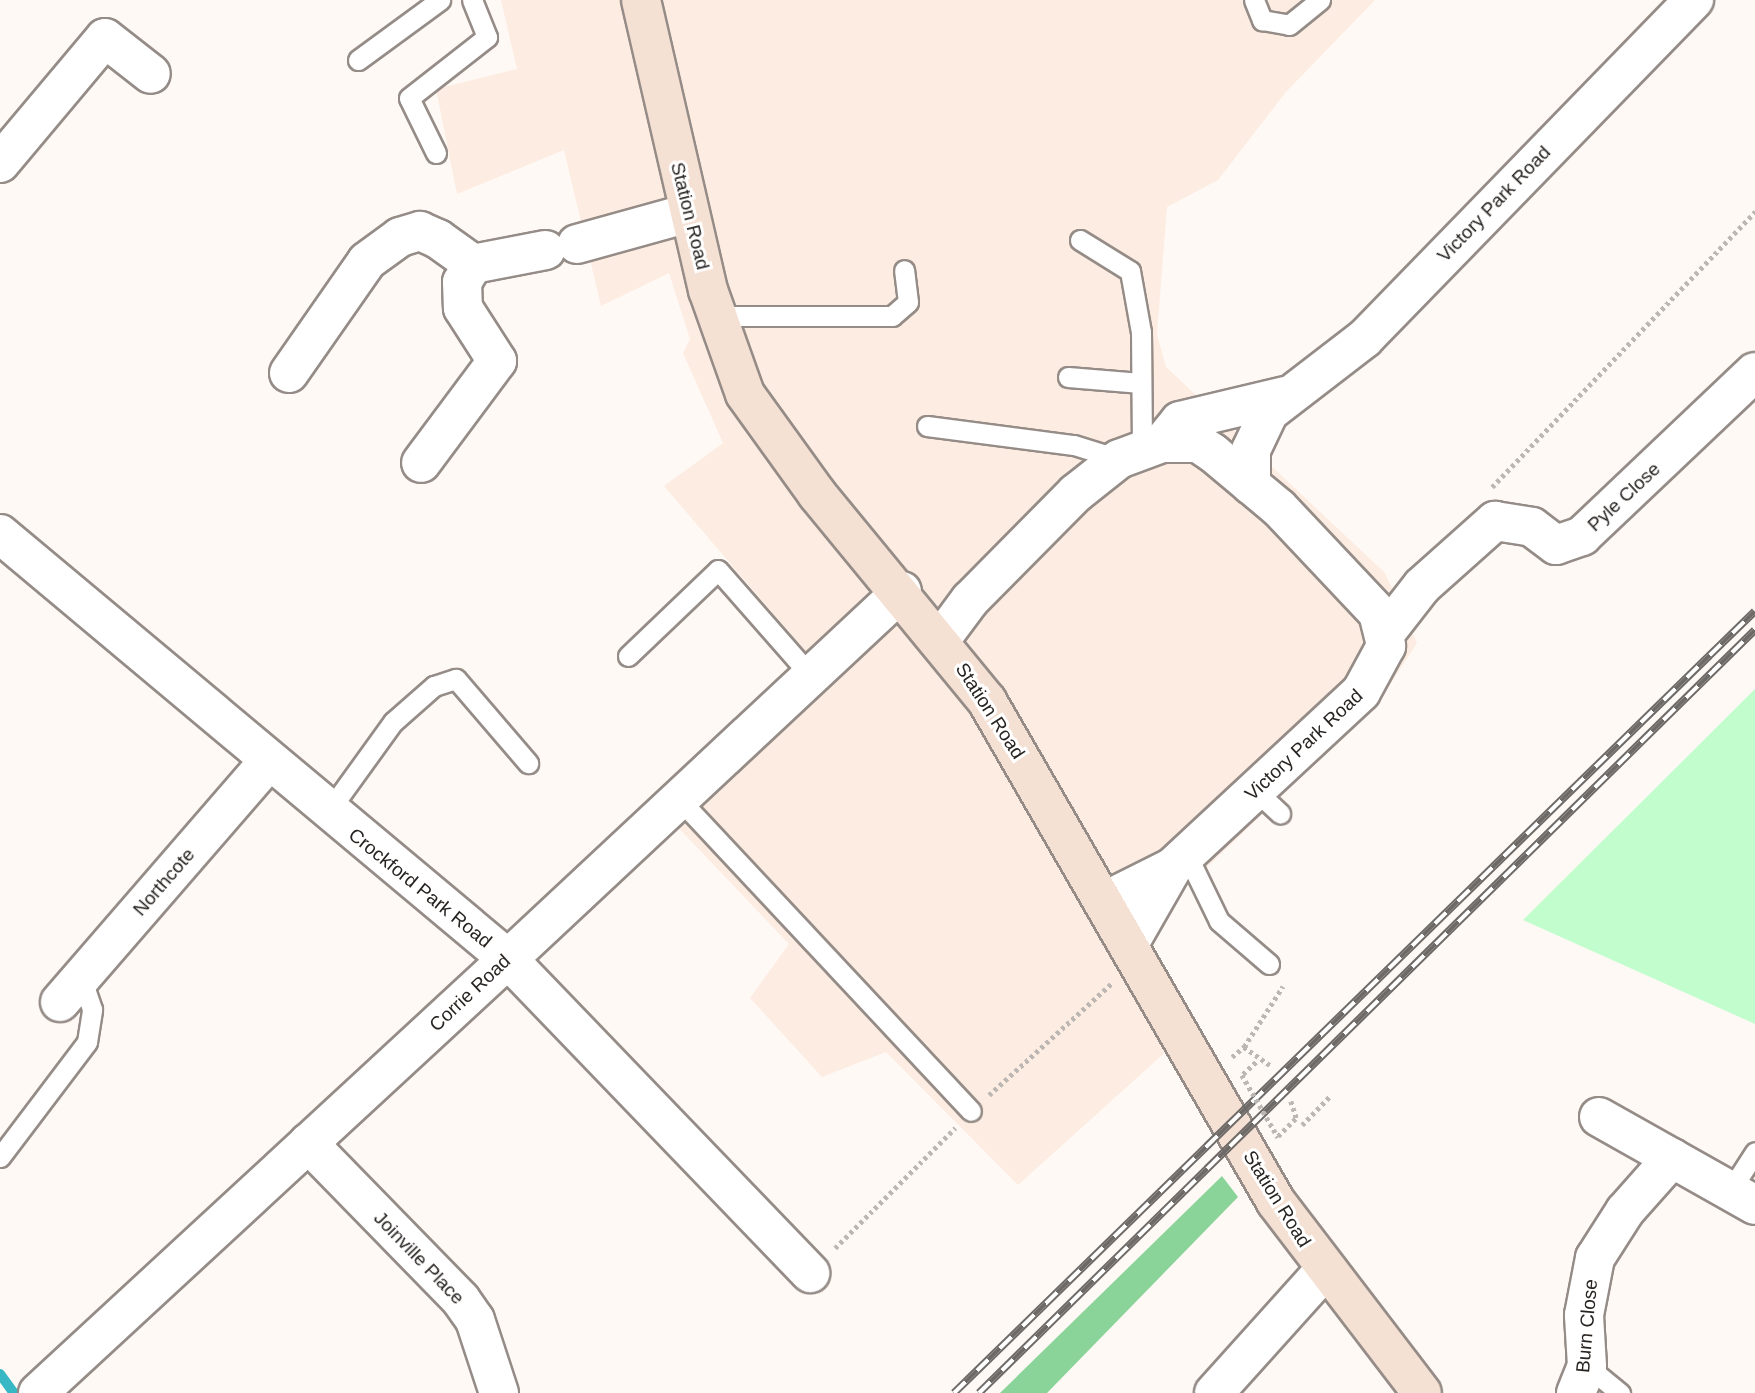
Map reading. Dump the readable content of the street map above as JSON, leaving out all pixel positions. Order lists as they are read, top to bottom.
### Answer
{
  "streets": {
    "main road": ["Station Road"],
    "street": [
      "Victory Park Road",
      "Pyle Close",
      "Northcote",
      "Crockford Park Road",
      "Corrie Road",
      "Joinville Place",
      "Burn Close"
    ]
  },
  "crossings": [
    ["Victory Park Road", "Station Road"],
    ["Victory Park Road", "Pyle Close"],
    ["Station Road", "Corrie Road"],
    ["Northcote", "Crockford Park Road"],
    ["Crockford Park Road", "Corrie Road"],
    ["Corrie Road", "Joinville Place"]
  ]
}
